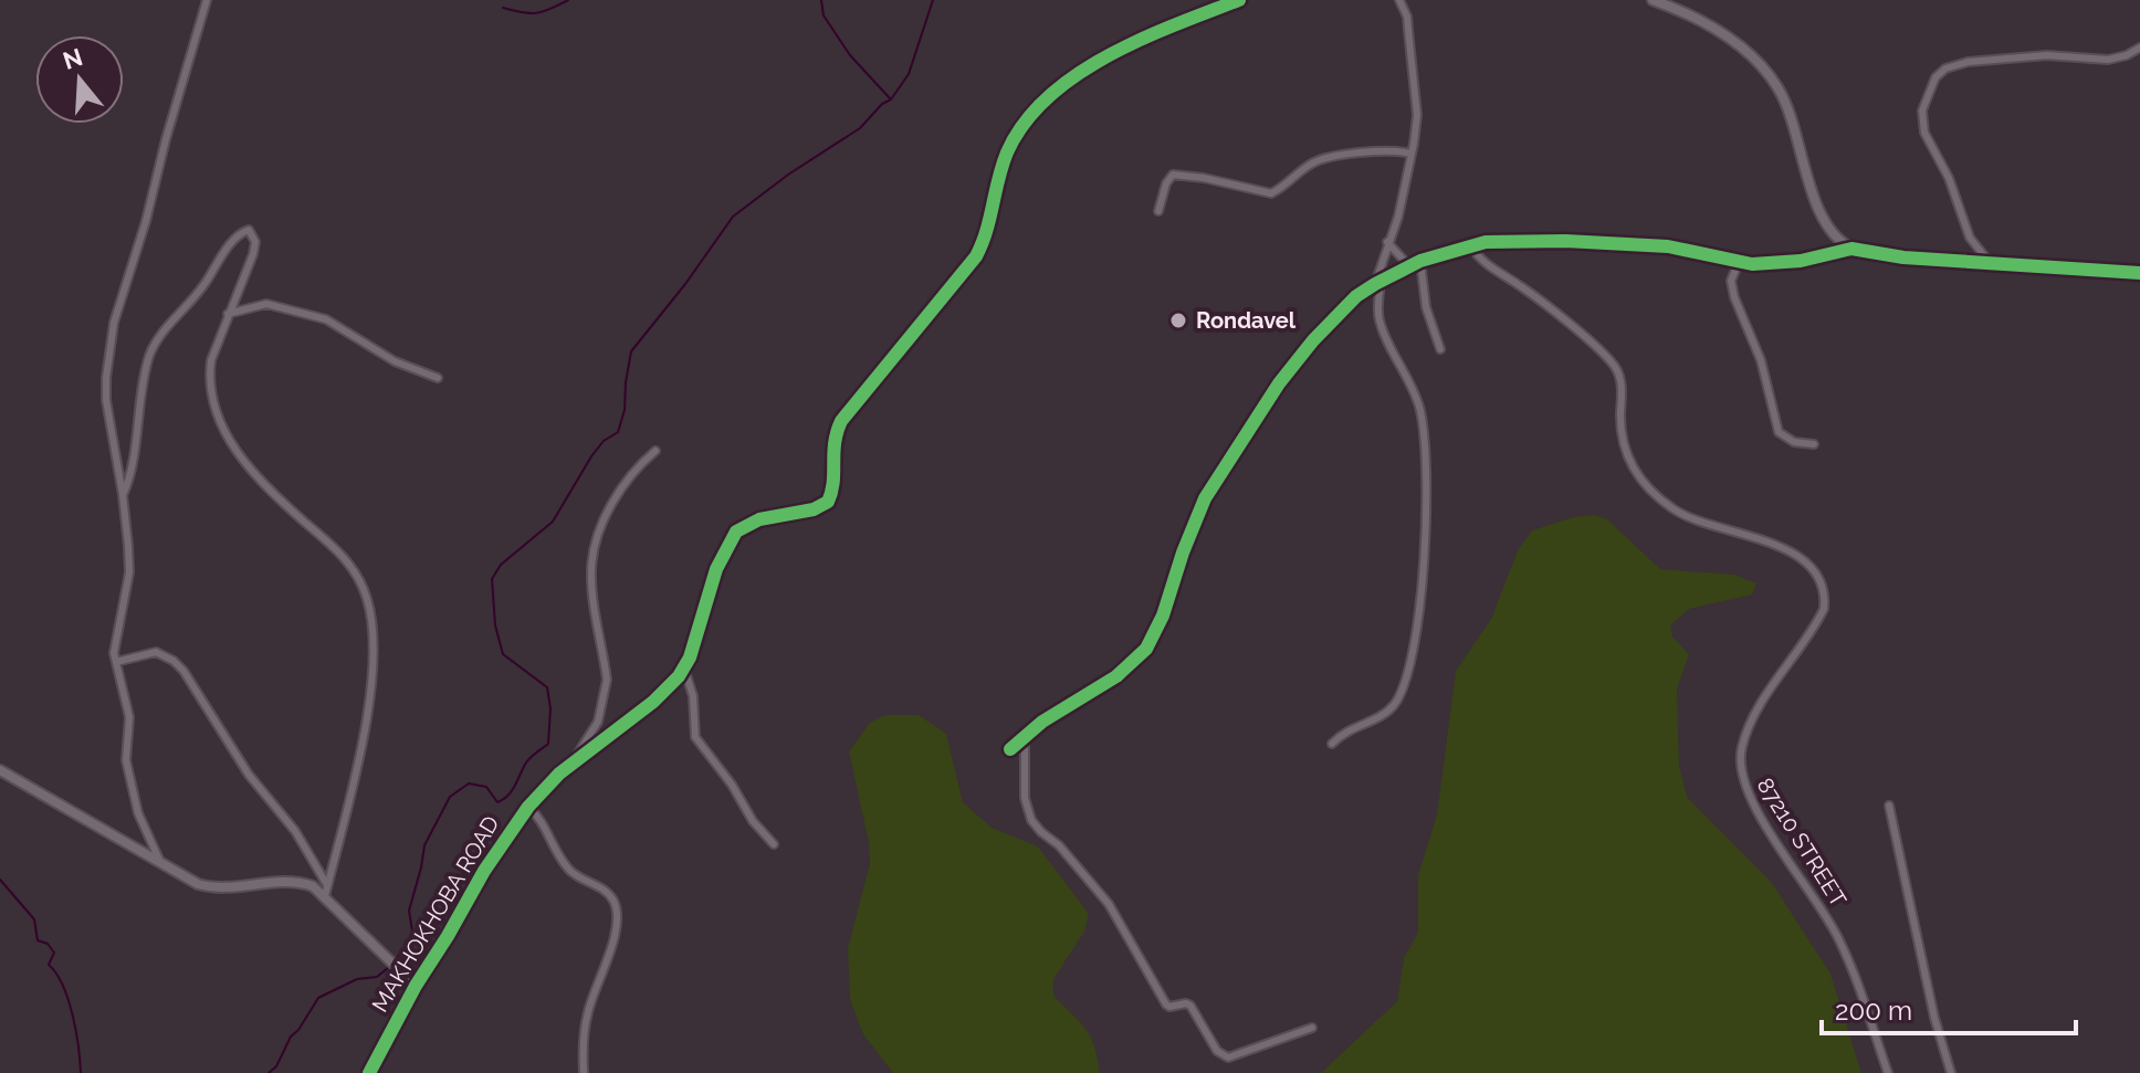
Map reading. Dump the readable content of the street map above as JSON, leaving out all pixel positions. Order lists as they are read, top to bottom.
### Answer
{
  "streets": {
    "street": ["87210 STREET", "MAKHOKHOBA ROAD"]
  },
  "places": ["Rondavel"],
  "scale_bar": "200 m",
  "north": "top"
}
